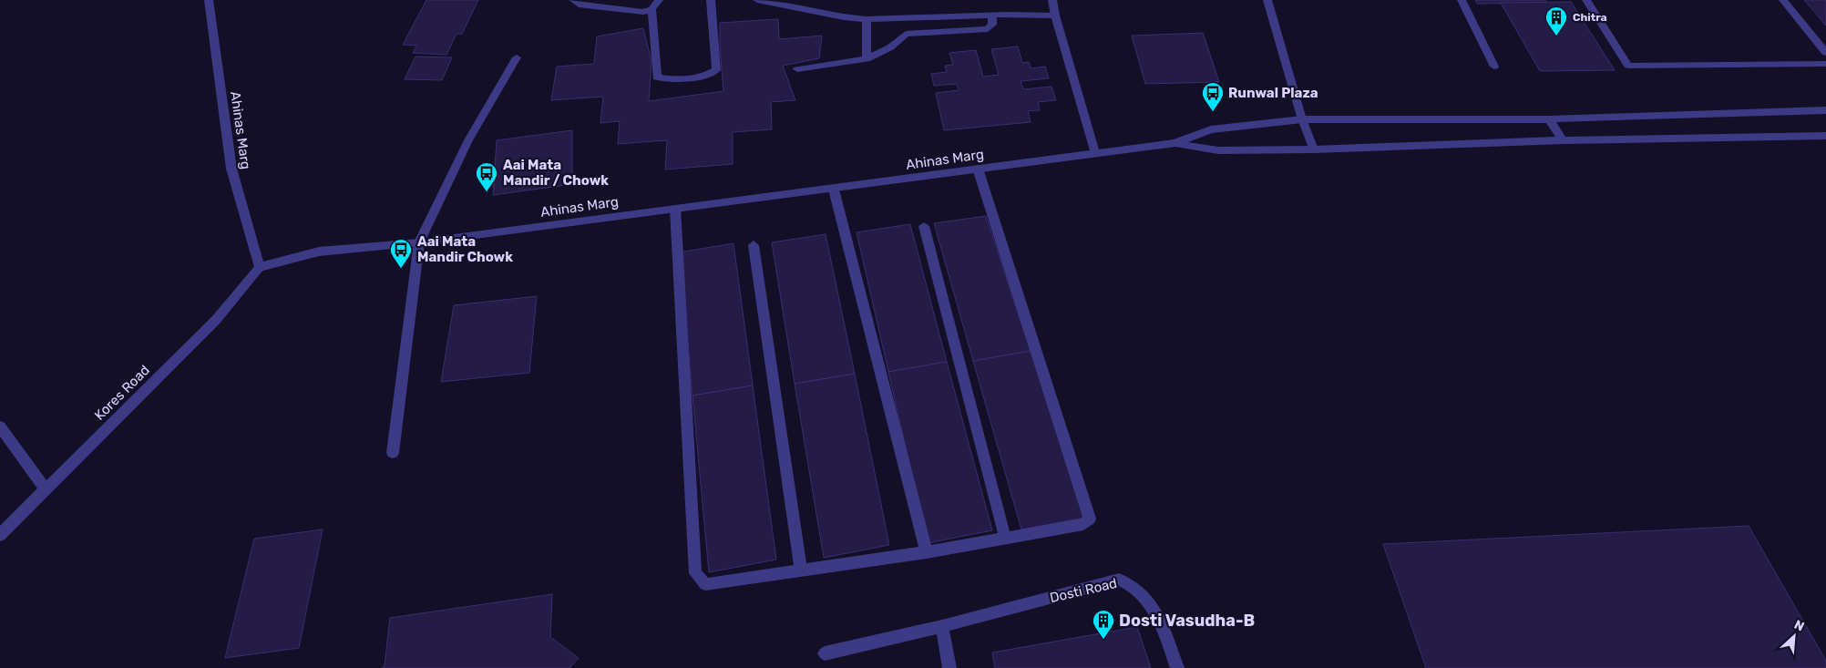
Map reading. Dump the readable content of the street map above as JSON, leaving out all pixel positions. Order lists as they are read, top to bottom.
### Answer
{
  "streets": {
    "street": ["Ahinas Marg", "Kores Road", "Dosti Road"]
  },
  "crossings": [
    ["Ahinas Marg", "Kores Road"]
  ],
  "places": {
    "building": ["Chitra", "Dosti Vasudha-B"],
    "bus stop": ["Runwal Plaza", "Aai Mata Mandir / Chowk", "Aai Mata Mandir Chowk"]
  },
  "north": "top right"
}
